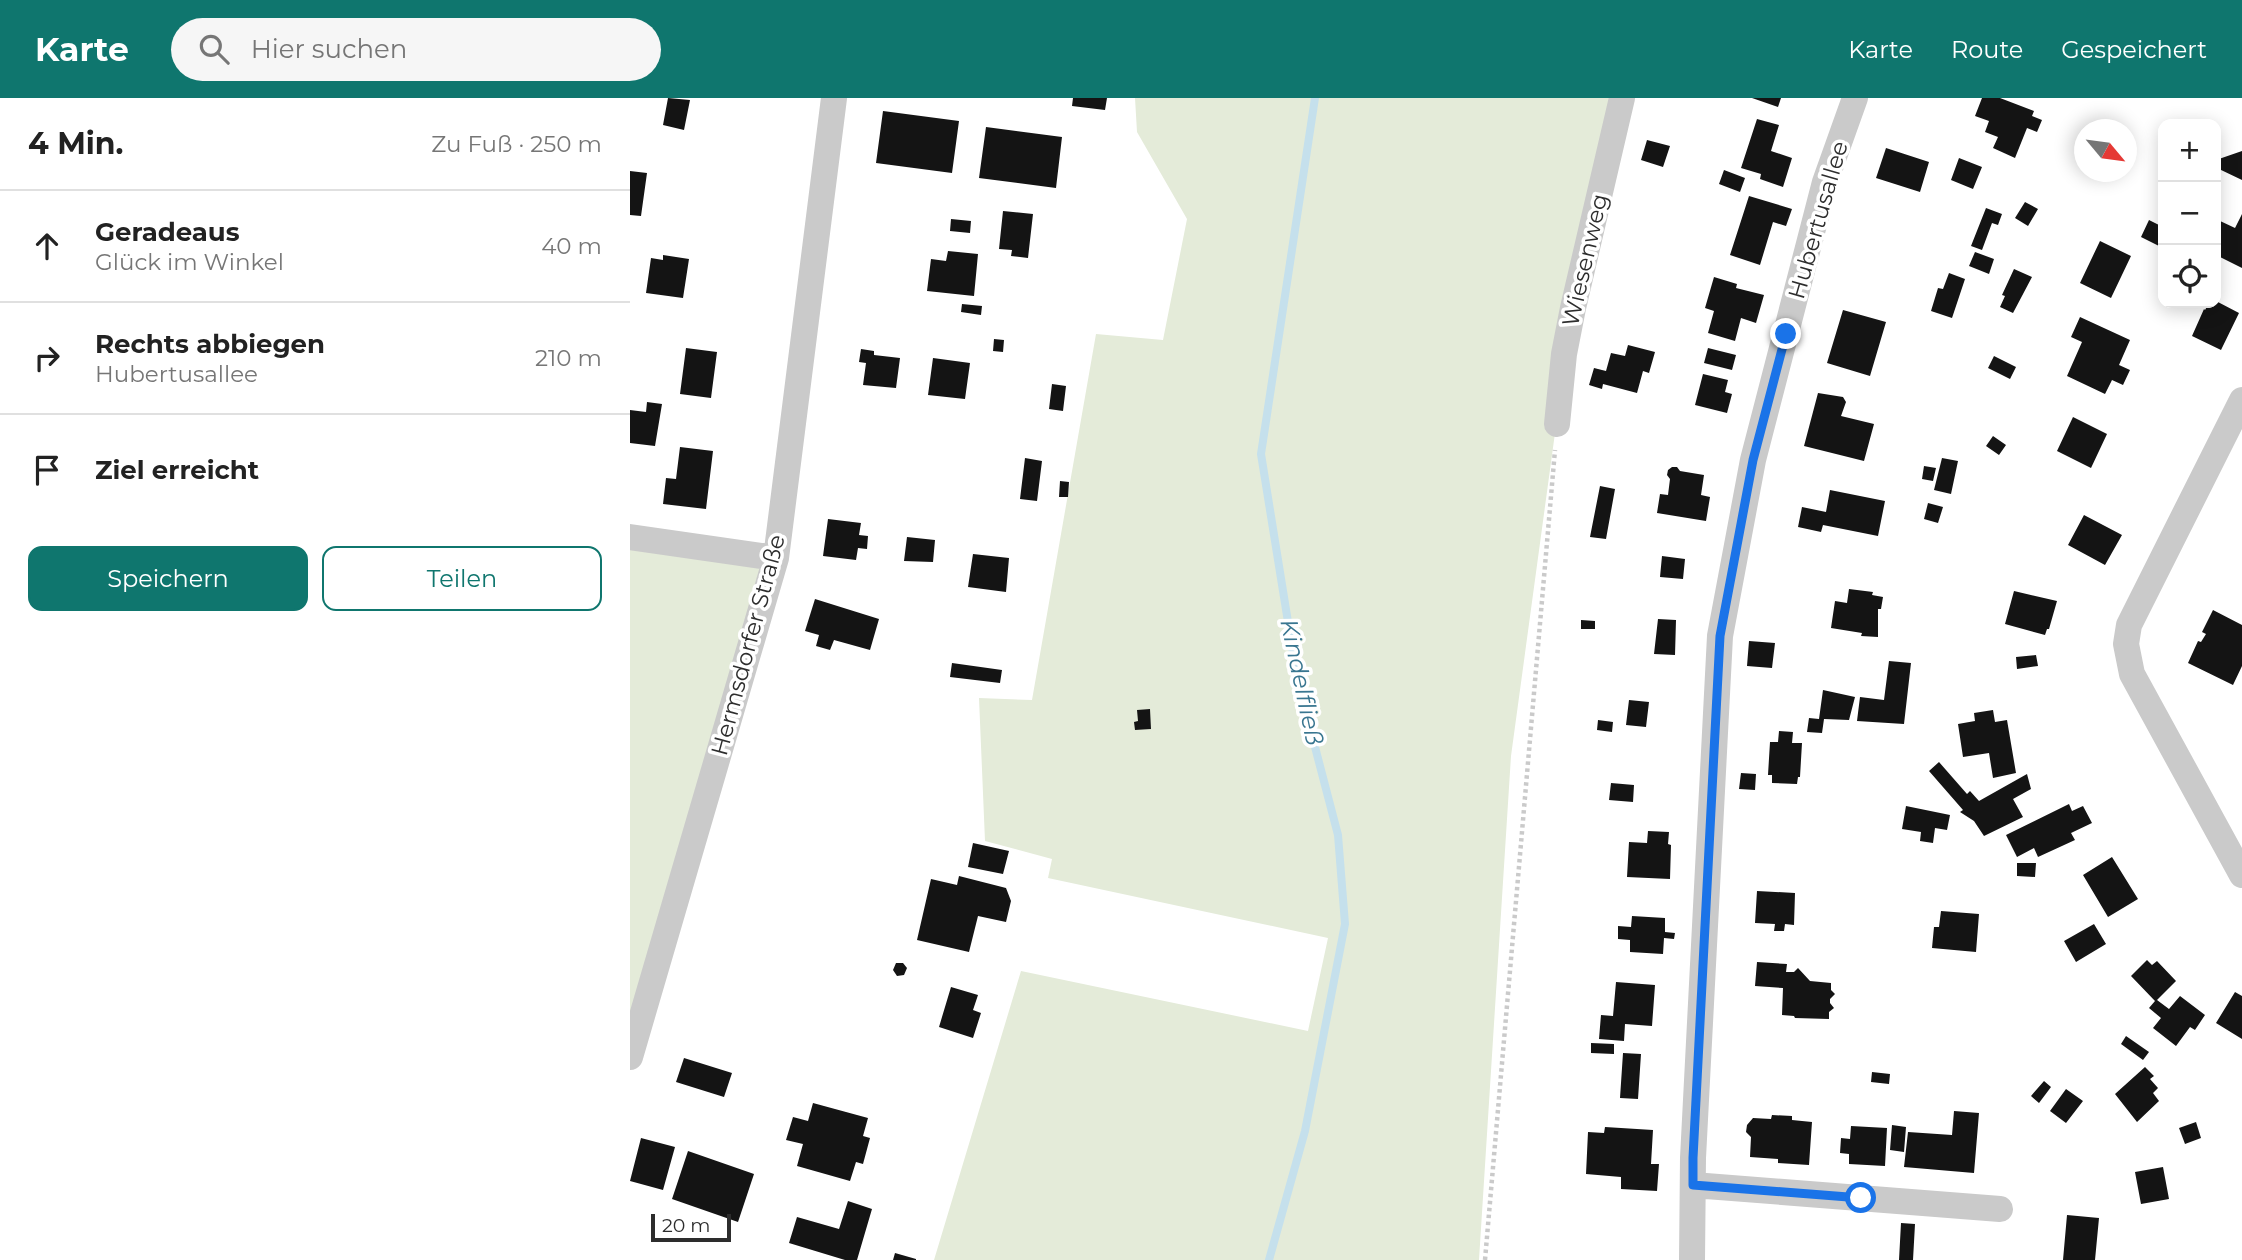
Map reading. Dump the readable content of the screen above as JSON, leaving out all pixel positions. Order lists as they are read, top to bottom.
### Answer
{
  "streets": {
    "street": ["Hubertusallee", "Wiesenweg", "Hermsdorfer Straße"]
  },
  "water": ["Kindelfließ"],
  "scale_bar": "20 m",
  "north": "bottom right",
  "page": {
    "header": "Karte",
    "search": "Hier suchen",
    "nav": ["Karte", "Route", "Gespeichert"],
    "heading": ["4 Min.", "Zu Fuß · 250 m"],
    "map_buttons": ["+", "−"],
    "list": [
      ["Geradeaus", "Glück im Winkel", "40 m"],
      ["Rechts abbiegen", "Hubertusallee", "210 m"],
      "Ziel erreicht"
    ],
    "buttons": ["Speichern", "Teilen"],
    "scale": "20 m"
  }
}
